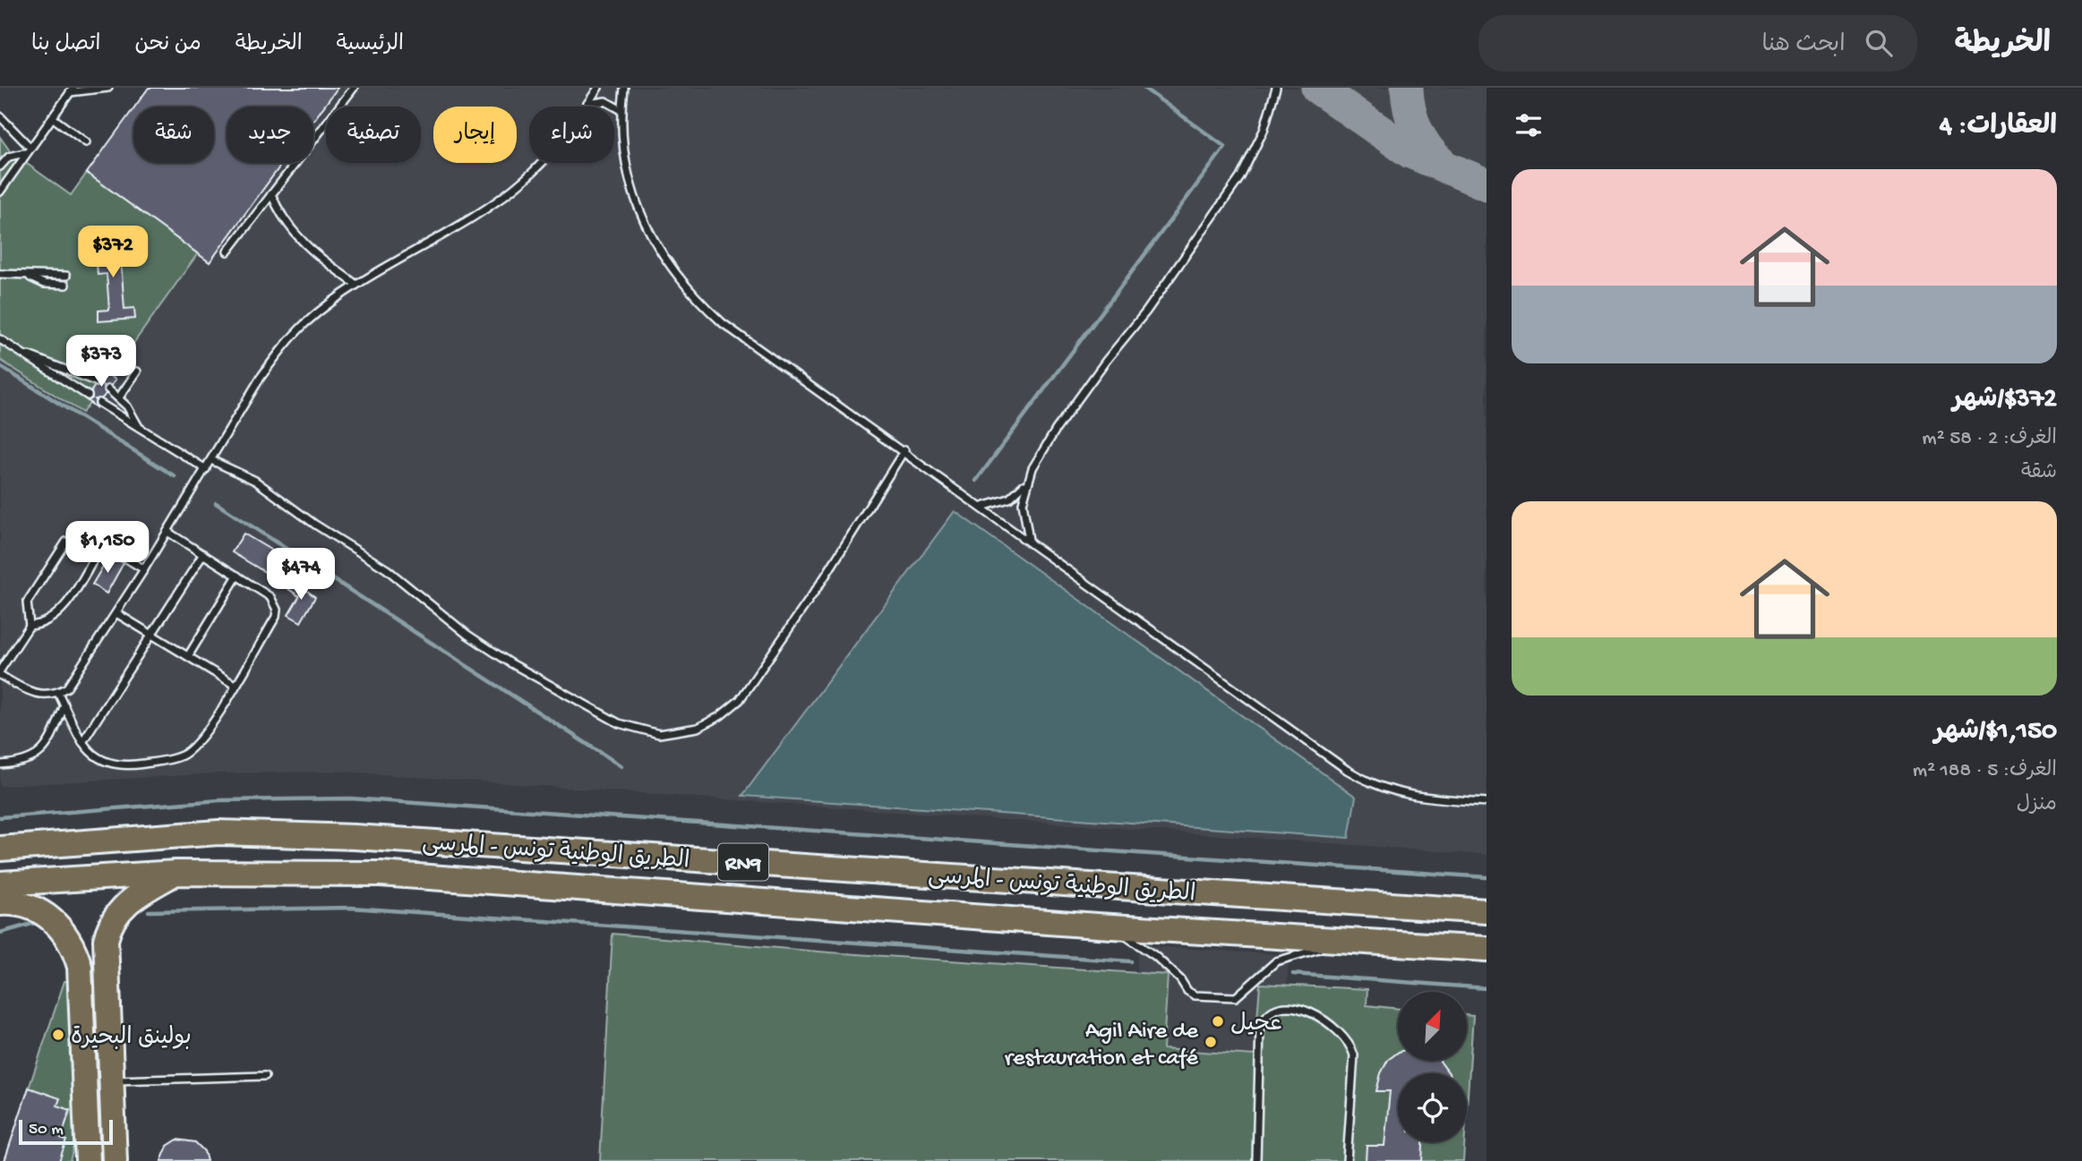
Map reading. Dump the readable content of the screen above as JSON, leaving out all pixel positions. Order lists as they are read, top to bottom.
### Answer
{
  "streets": {
    "highway": ["الطريق الوطنية تونس - المرسى", "RN9"]
  },
  "places": ["عجيل", "بولينق البحيرة", "Agil Aire de restauration et café"],
  "scale_bar": "50 m",
  "north": "top right",
  "page": {
    "header": "الخريطة",
    "search": "ابحث هنا",
    "nav": [
      "الرئيسية",
      "الخريطة",
      "من نحن",
      "اتصل بنا"
    ],
    "heading": "العقارات: 4",
    "chip": [
      "شراء",
      "إيجار",
      "تصفية",
      "جديد",
      "شقة"
    ],
    "list": [
      {
        "name": "$372/شهر",
        "note": "الغرف: 2 · 58 m² · شقة"
      },
      {
        "name": "$1,150/شهر",
        "note": "الغرف: 5 · 188 m² · منزل"
      }
    ],
    "price": [
      "$372",
      "$373",
      "$1,150",
      "$474"
    ],
    "scale": "50 m"
  }
}
